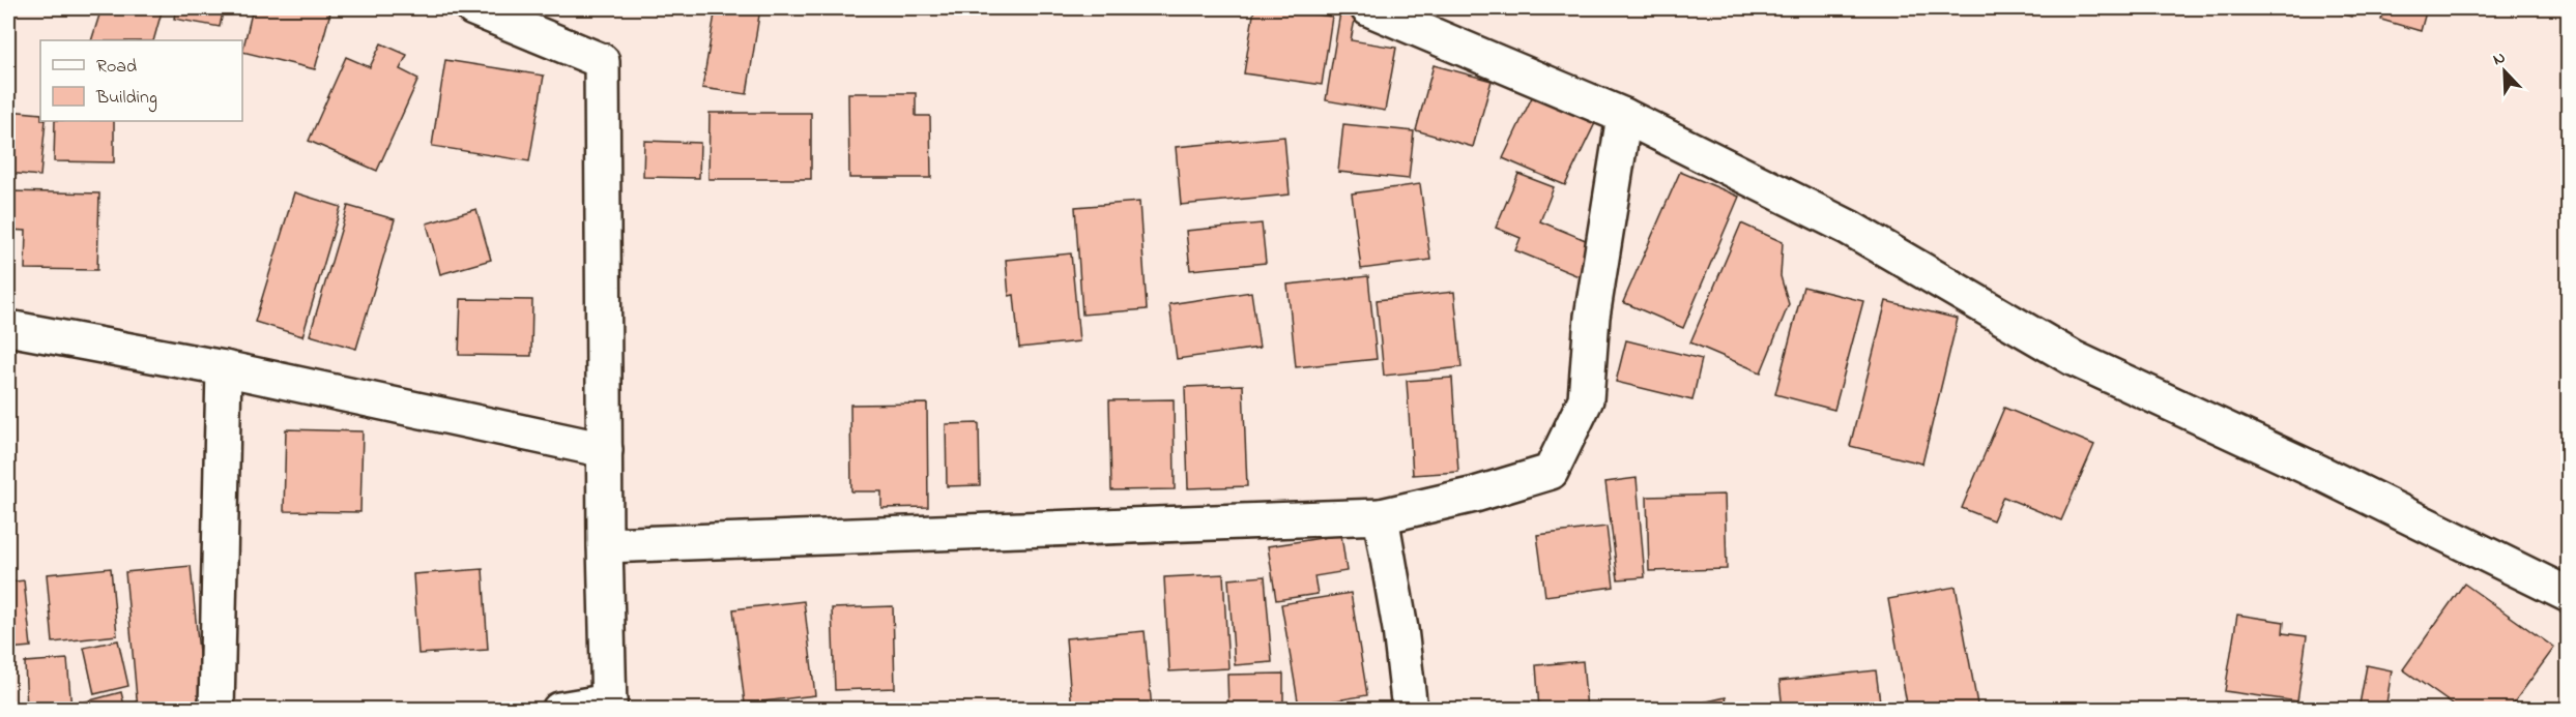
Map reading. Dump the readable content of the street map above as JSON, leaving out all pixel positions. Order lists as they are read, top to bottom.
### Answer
{
  "legend": ["Road", "Building"],
  "north": "top left"
}
